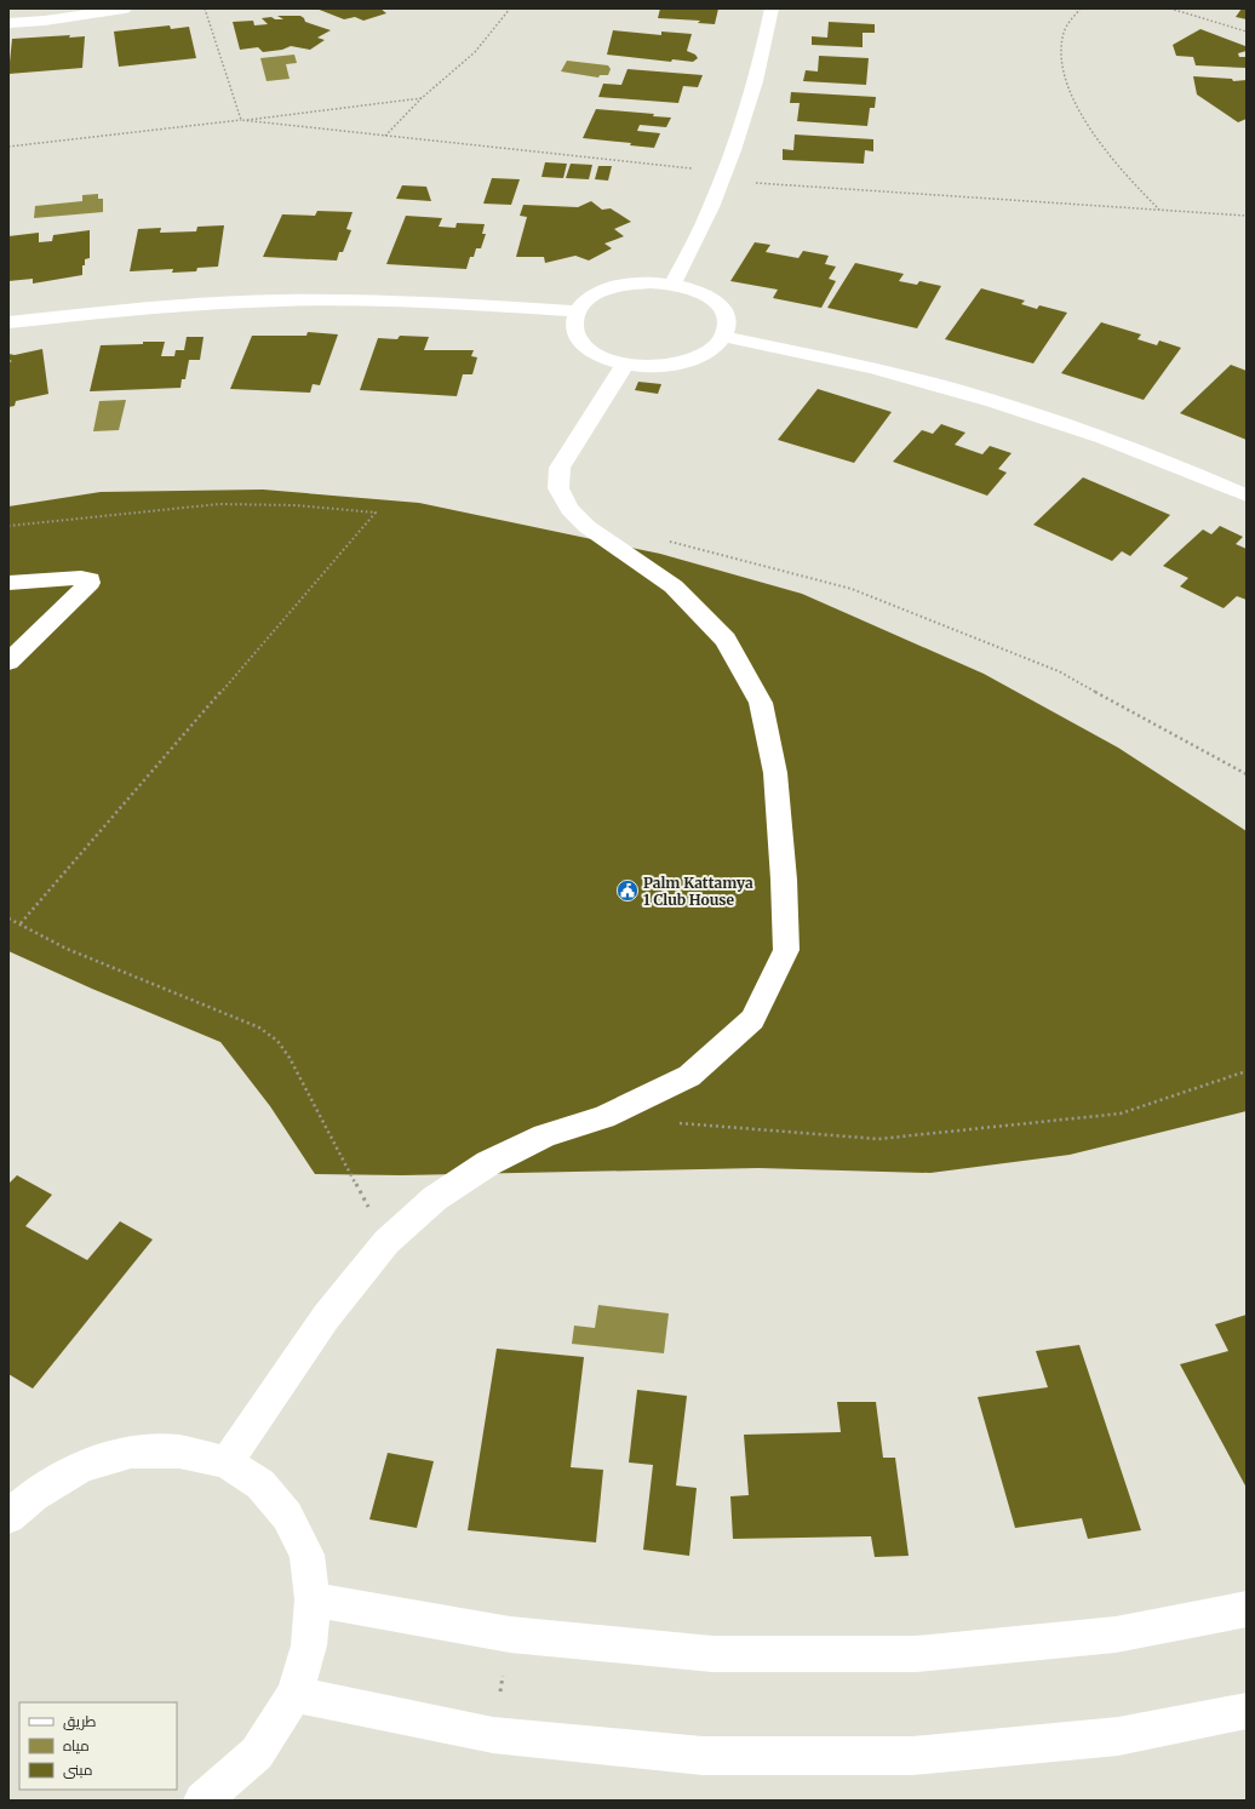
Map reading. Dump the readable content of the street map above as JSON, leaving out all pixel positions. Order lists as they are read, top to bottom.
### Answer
{
  "places": {
    "public building": ["Palm Kattamya 1 Club House"]
  },
  "legend": ["طريق", "مياه", "مبنى"]
}
